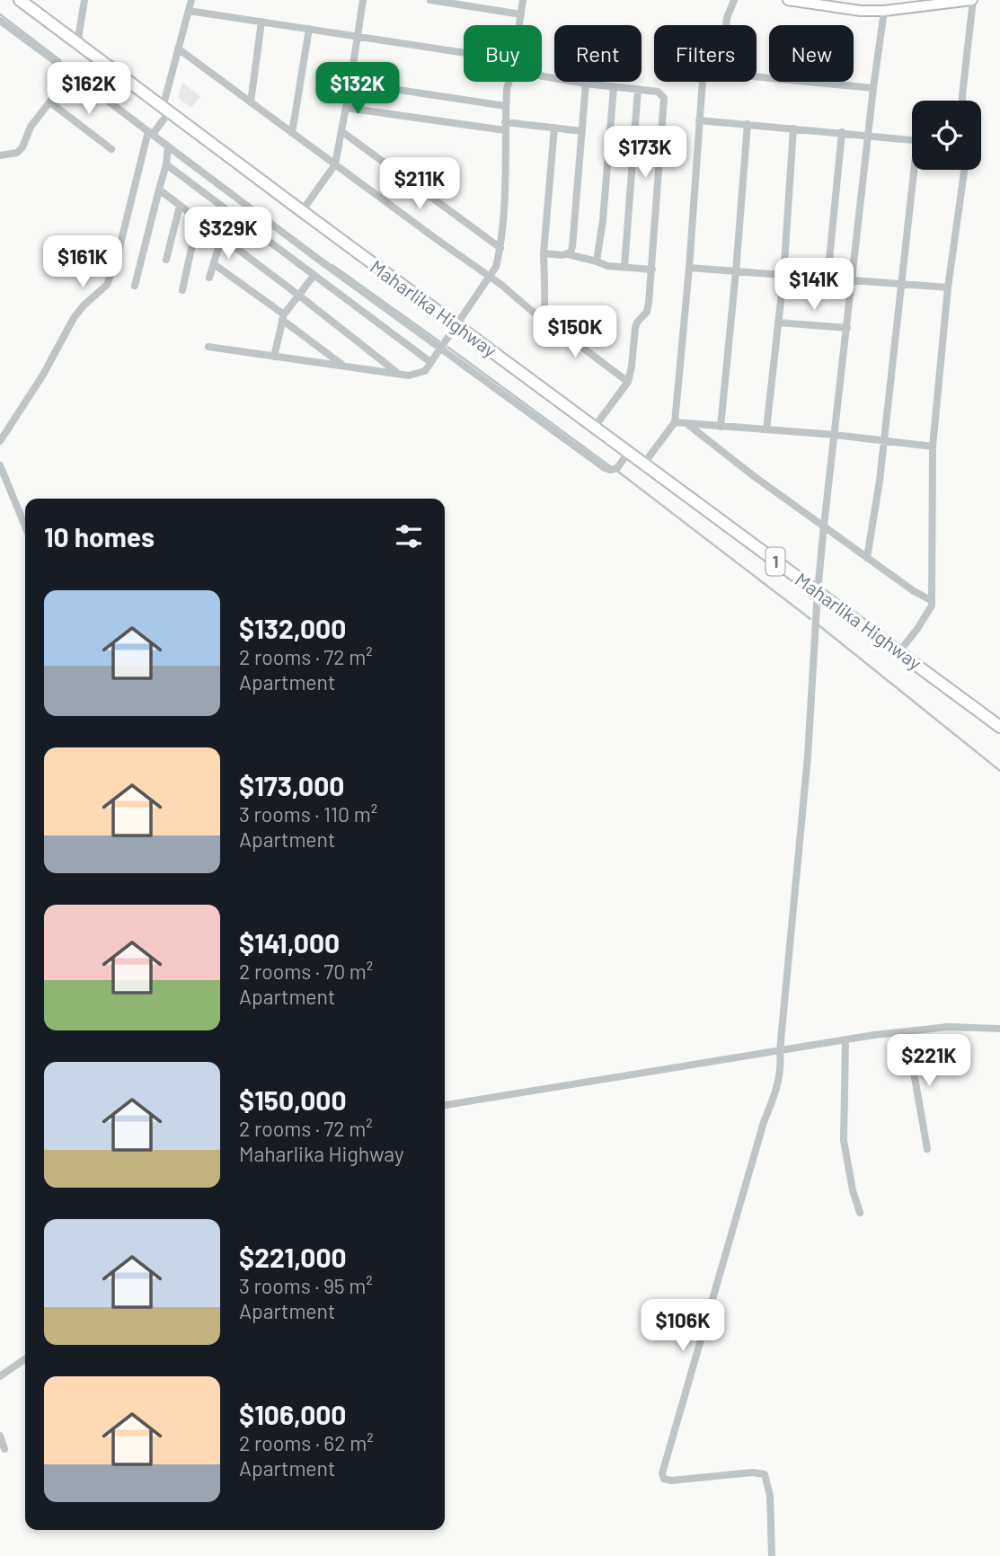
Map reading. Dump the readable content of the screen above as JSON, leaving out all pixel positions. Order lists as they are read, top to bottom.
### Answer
{
  "streets": {
    "highway": ["Maharlika Highway", "1"]
  },
  "page": {
    "chip": [
      "Buy",
      "Rent",
      "Filters",
      "New"
    ],
    "price": [
      "$162K",
      "$132K",
      "$173K",
      "$211K",
      "$329K",
      "$161K",
      "$141K",
      "$150K",
      "$221K",
      "$106K"
    ],
    "heading": "10 homes",
    "list": [
      {
        "name": "$132,000",
        "note": "2 rooms · 72 m² · Apartment"
      },
      {
        "name": "$173,000",
        "note": "3 rooms · 110 m² · Apartment"
      },
      {
        "name": "$141,000",
        "note": "2 rooms · 70 m² · Apartment"
      },
      {
        "name": "$150,000",
        "note": "2 rooms · 72 m² · Maharlika Highway"
      },
      {
        "name": "$221,000",
        "note": "3 rooms · 95 m² · Apartment"
      },
      {
        "name": "$106,000",
        "note": "2 rooms · 62 m² · Apartment"
      }
    ]
  }
}
